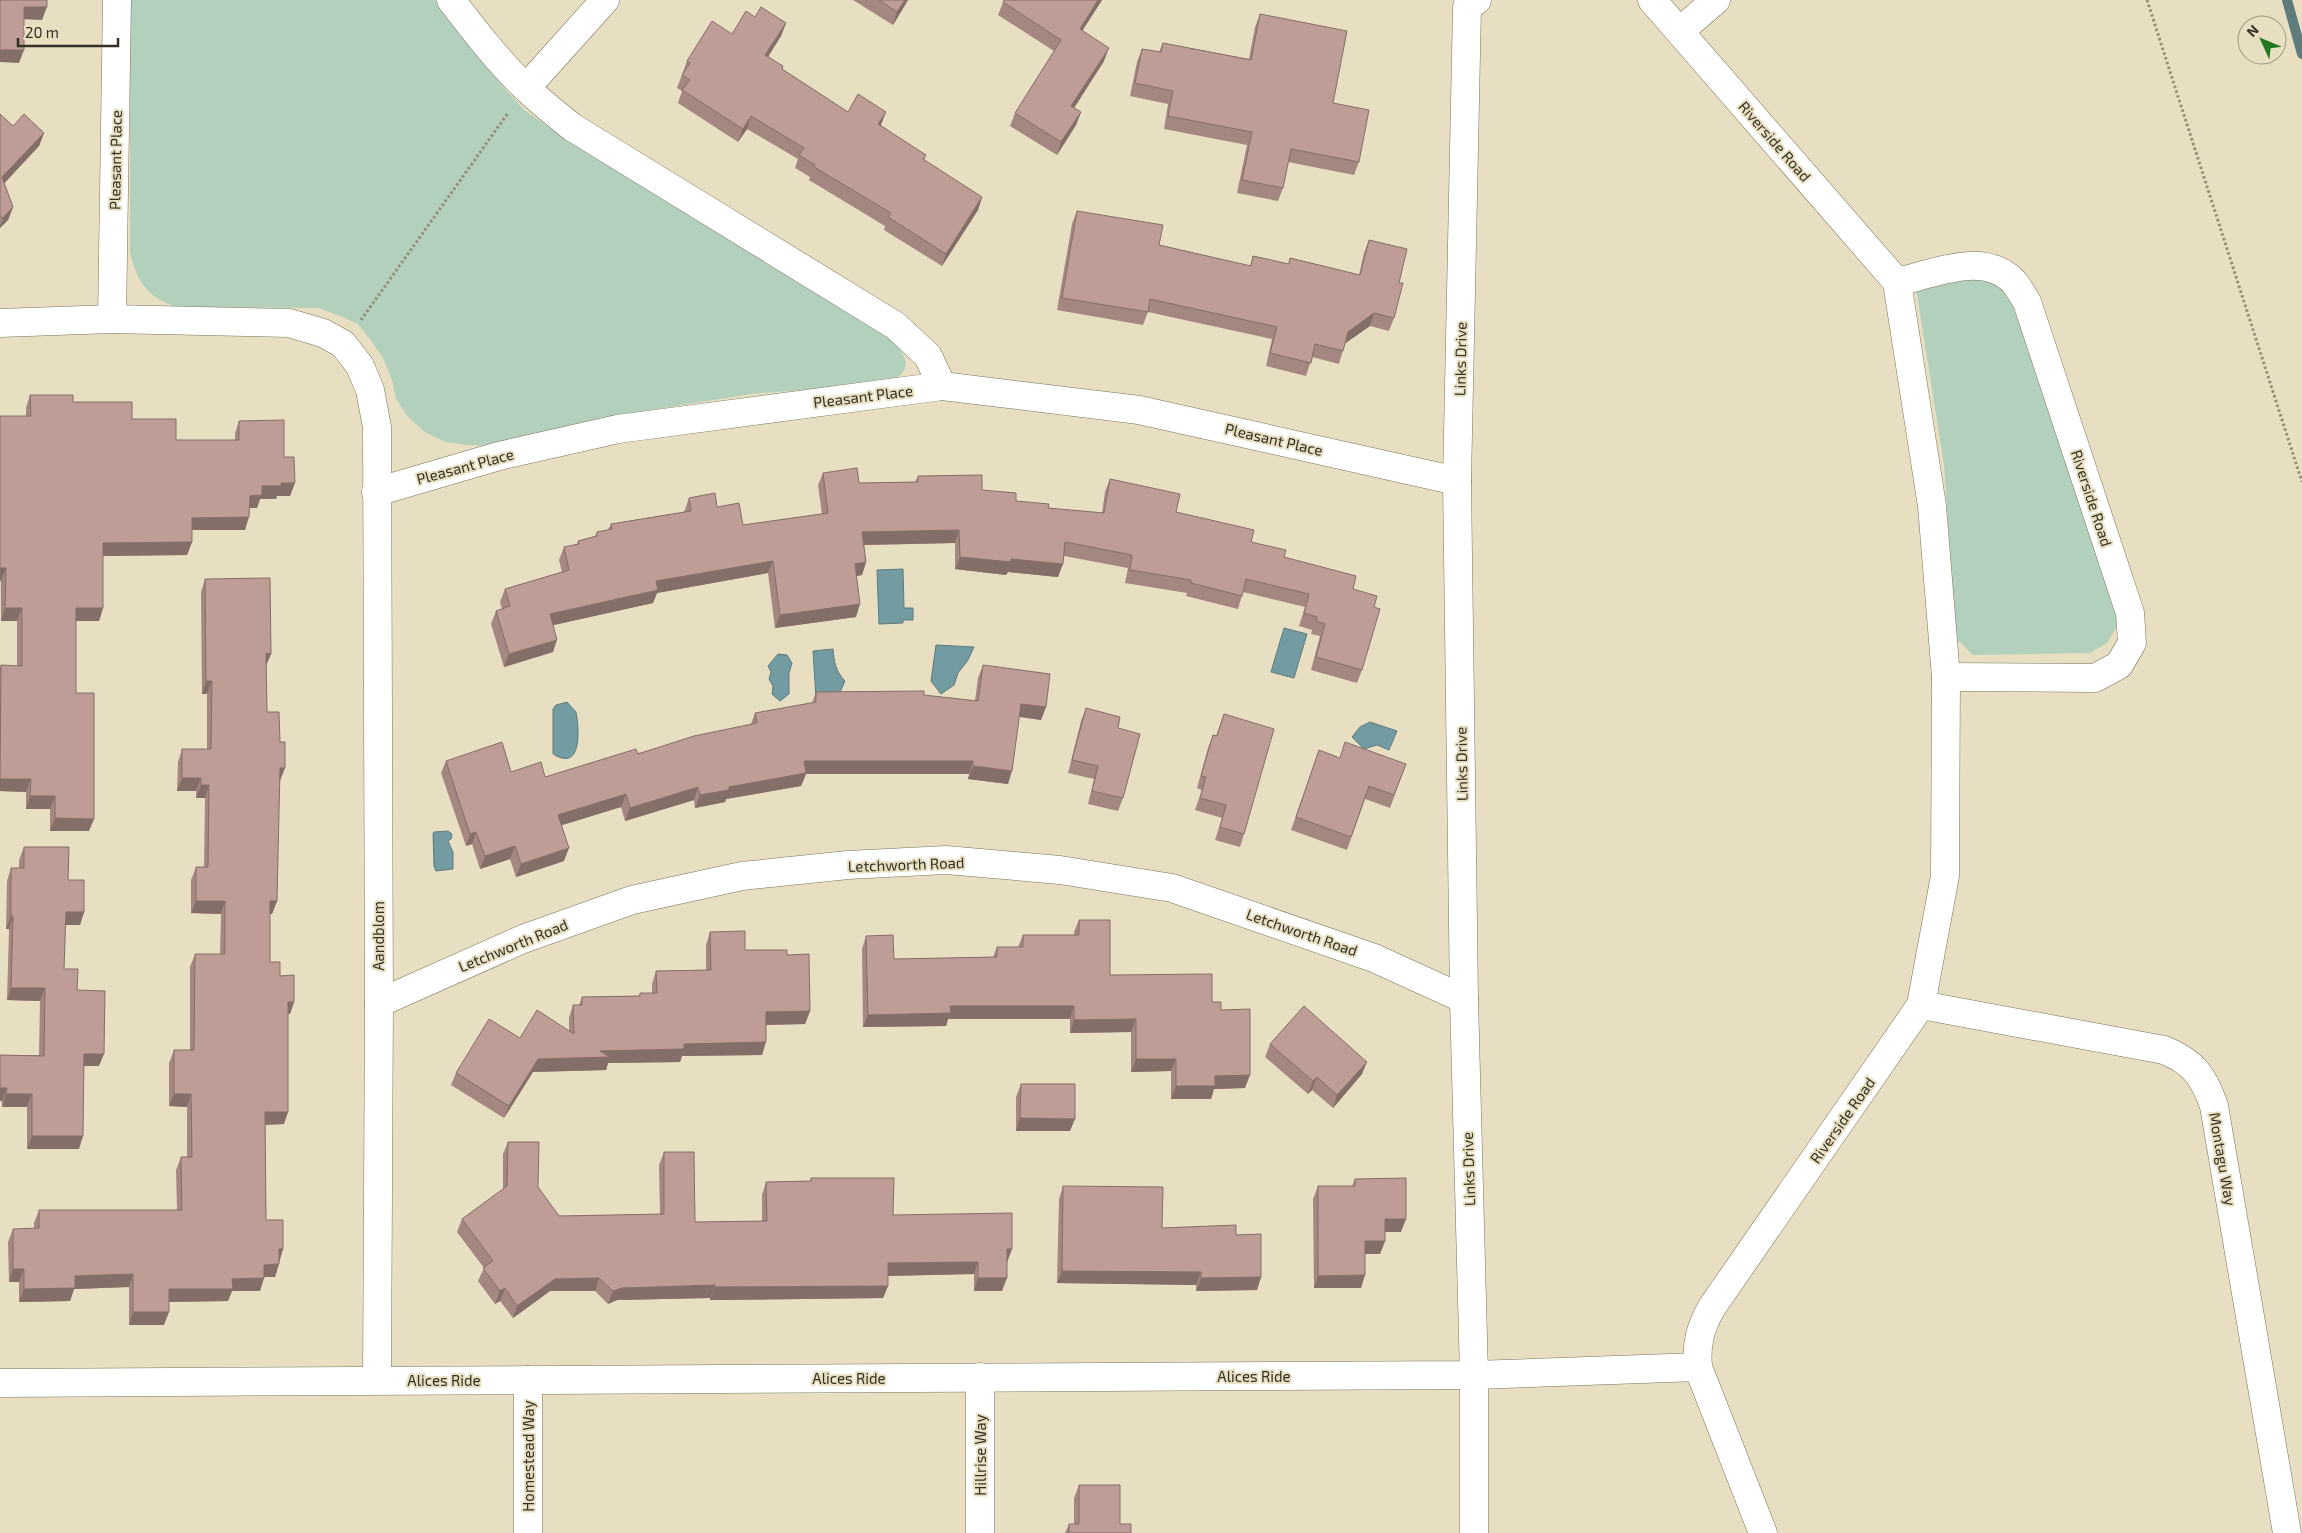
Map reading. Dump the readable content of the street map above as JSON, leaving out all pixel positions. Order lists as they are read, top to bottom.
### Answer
{
  "streets": {
    "street": [
      "Riverside Road",
      "Pleasant Place",
      "Links Drive",
      "Letchworth Road",
      "Aandblom",
      "Montagu Way",
      "Alices Ride",
      "Hillrise Way",
      "Homestead Way"
    ]
  },
  "crossings": [
    ["Riverside Road", "Montagu Way"],
    ["Riverside Road", "Alices Ride"],
    ["Pleasant Place", "Links Drive"],
    ["Pleasant Place", "Aandblom"],
    ["Links Drive", "Letchworth Road"],
    ["Links Drive", "Alices Ride"],
    ["Letchworth Road", "Aandblom"],
    ["Aandblom", "Alices Ride"],
    ["Alices Ride", "Hillrise Way"],
    ["Alices Ride", "Homestead Way"]
  ],
  "scale_bar": "20 m",
  "north": "top left"
}
